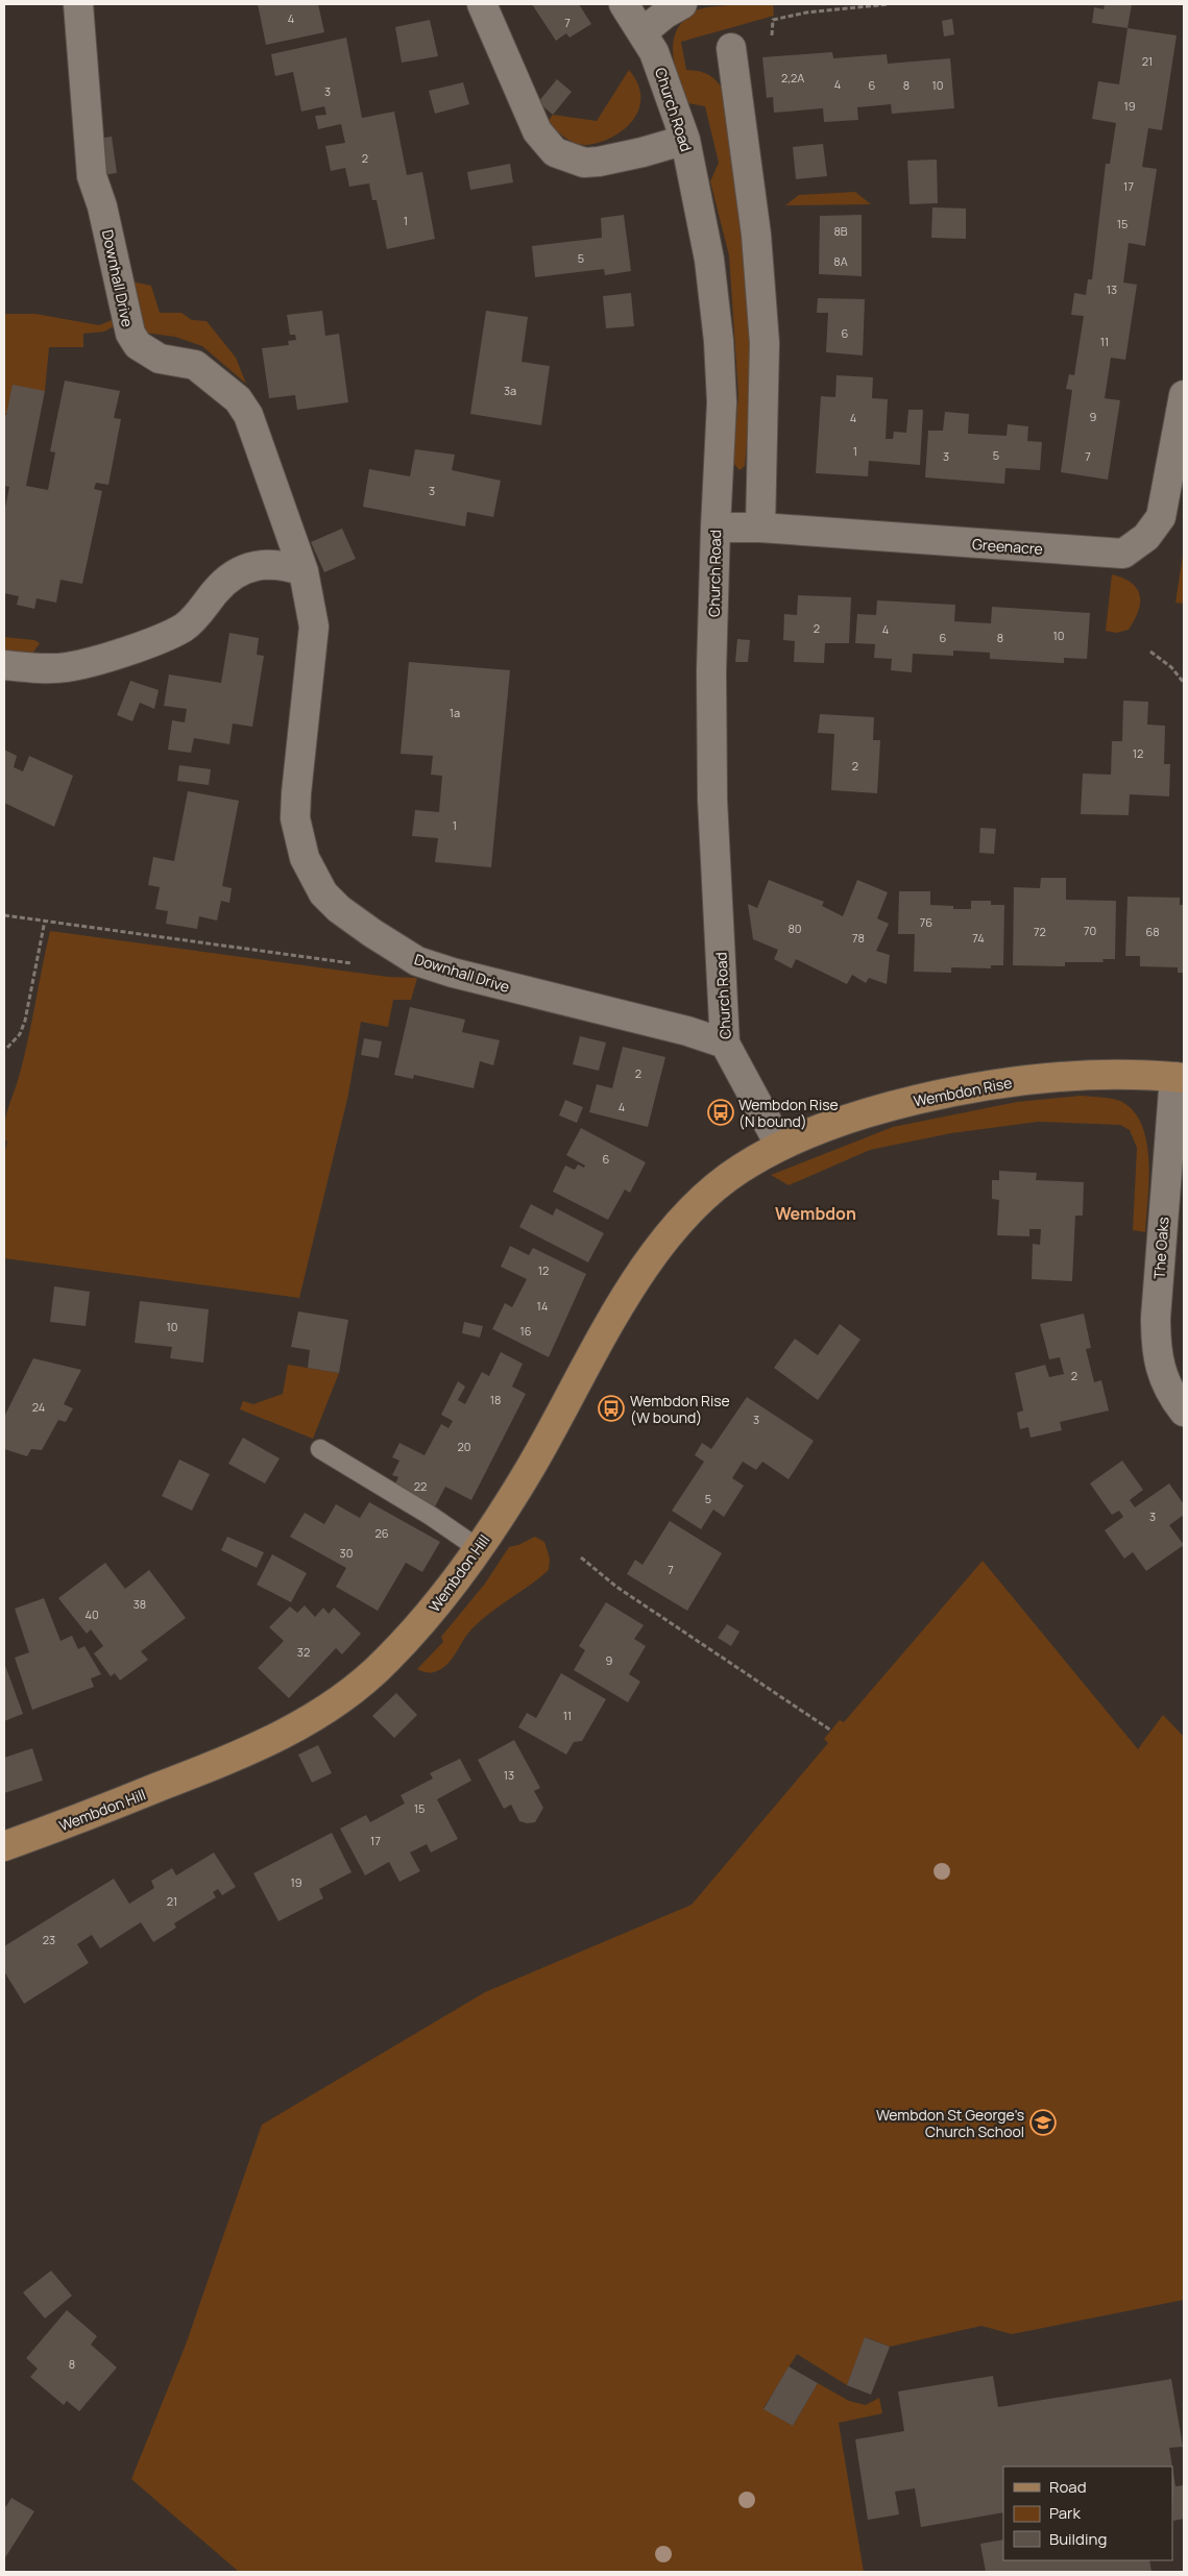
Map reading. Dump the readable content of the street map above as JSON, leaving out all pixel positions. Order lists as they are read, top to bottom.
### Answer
{
  "streets": {
    "main road": ["Wembdon Rise", "Wembdon Hill"],
    "street": [
      "Church Road",
      "Downhall Drive",
      "Greenacre",
      "The Oaks"
    ]
  },
  "crossings": [
    ["Church Road", "Downhall Drive"],
    ["Church Road", "Greenacre"],
    ["Church Road", "Wembdon Rise"],
    ["Church Road", "Wembdon Hill"],
    ["Wembdon Rise", "The Oaks"],
    ["Wembdon Rise", "Wembdon Hill"]
  ],
  "districts": ["Wembdon"],
  "places": {
    "bus stop": ["Wembdon Rise (N bound)", "Wembdon Rise (W bound)"],
    "school or university": ["Wembdon St George's Church School"]
  },
  "house_numbers": [
    "4",
    "7",
    "21",
    "2,2A",
    "4",
    "6",
    "8",
    "10",
    "3",
    "19",
    "2",
    "17",
    "1",
    "15",
    "8B",
    "5",
    "8A",
    "13",
    "6",
    "11",
    "3a",
    "9",
    "4",
    "1",
    "5",
    "3",
    "7",
    "3",
    "2",
    "4",
    "10",
    "6",
    "8",
    "1a",
    "12",
    "2",
    "1",
    "76",
    "80",
    "70",
    "72",
    "68",
    "78",
    "74",
    "2",
    "4",
    "6",
    "12",
    "14",
    "10",
    "16",
    "2",
    "18",
    "24",
    "3",
    "20",
    "22",
    "5",
    "3",
    "26",
    "30",
    "7",
    "38",
    "40",
    "32",
    "9",
    "11",
    "13",
    "15",
    "17",
    "19",
    "21",
    "23",
    "8"
  ],
  "legend": ["Road", "Park", "Building"]
}
